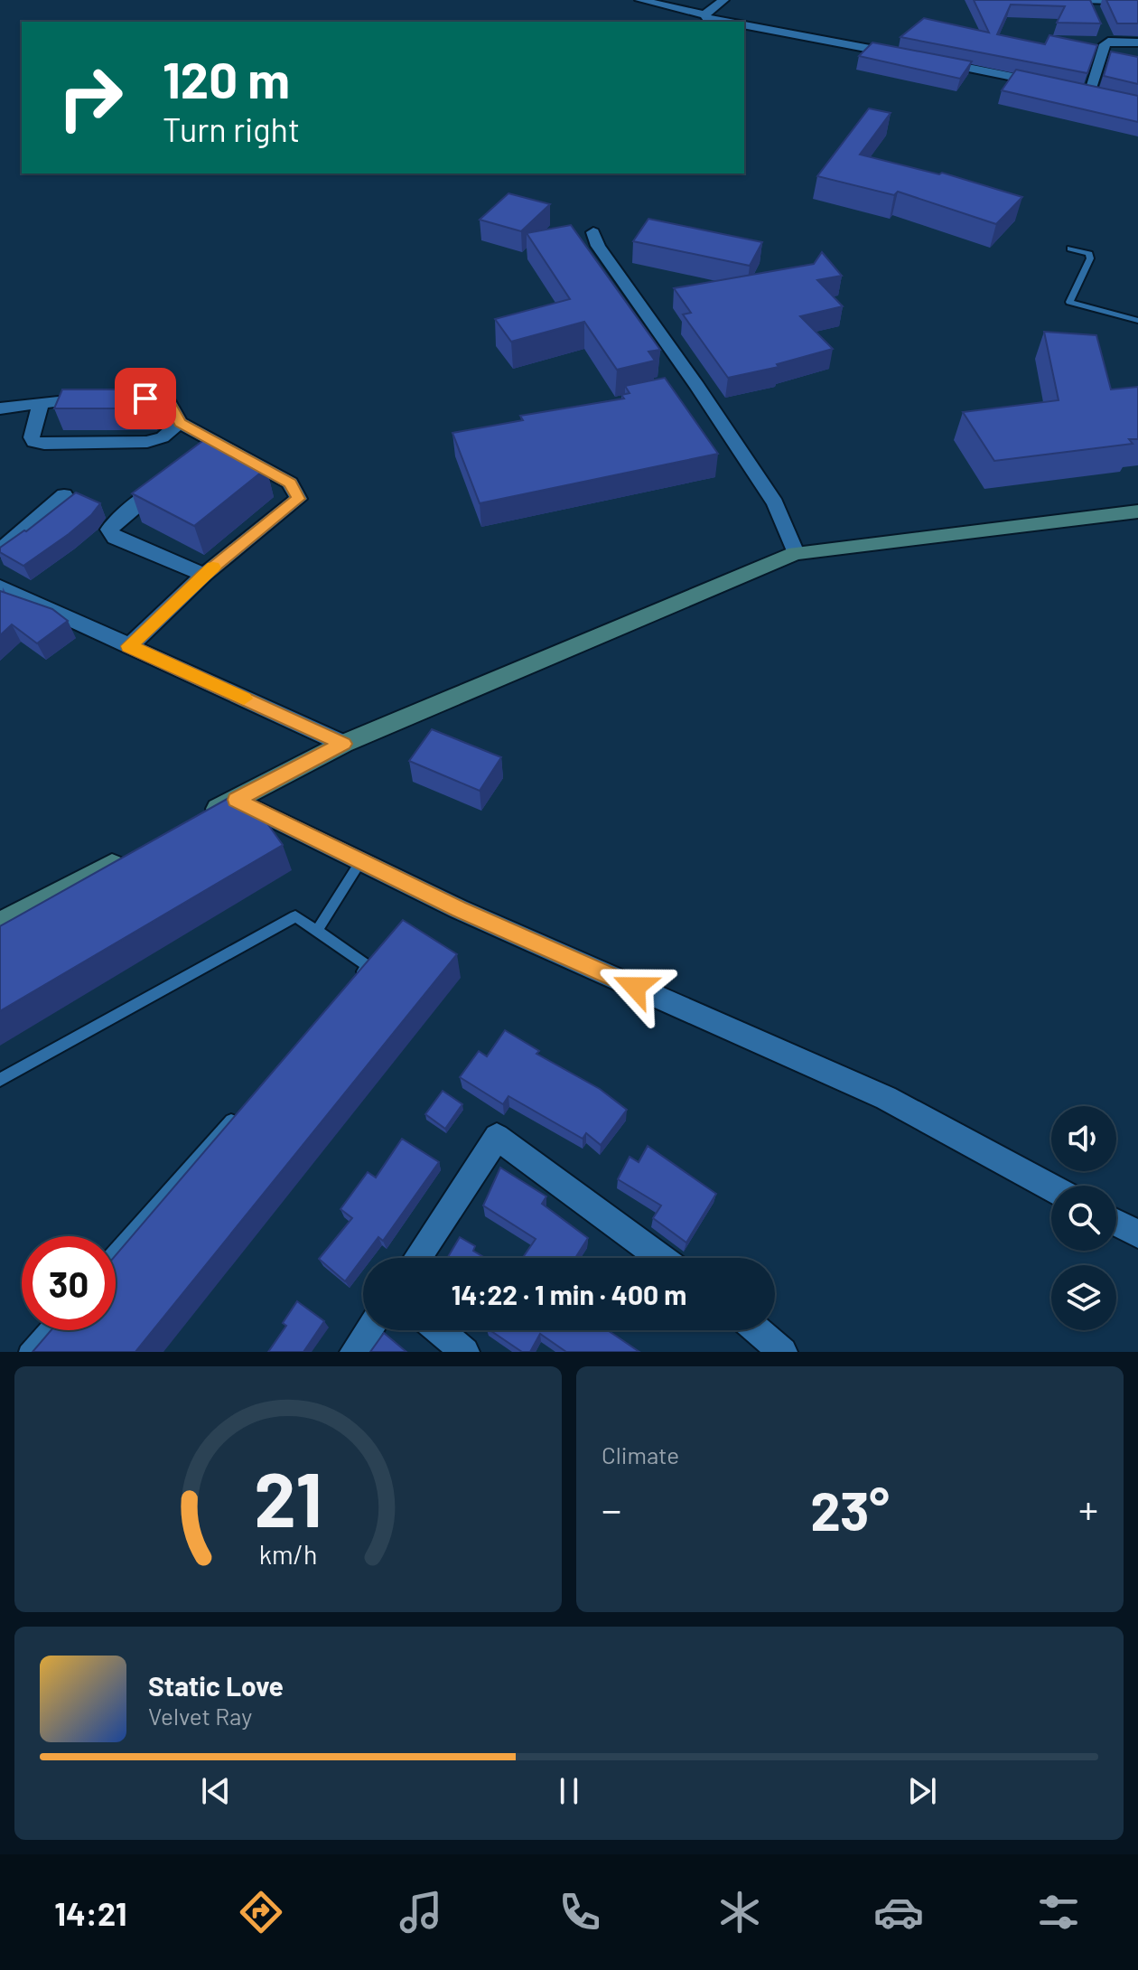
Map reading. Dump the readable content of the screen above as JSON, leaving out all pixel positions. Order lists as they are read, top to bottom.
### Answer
{
  "page": {
    "turn": ["120 m", "Turn right"],
    "limit": "30",
    "trip": "14:22 · 1 min · 400 m",
    "tile": "Climate",
    "heat": ["−", "23°", "+"],
    "song": ["Static Love", "Velvet Ray"],
    "tabs": "14:21",
    "gauge": ["21", "km/h"]
  }
}
